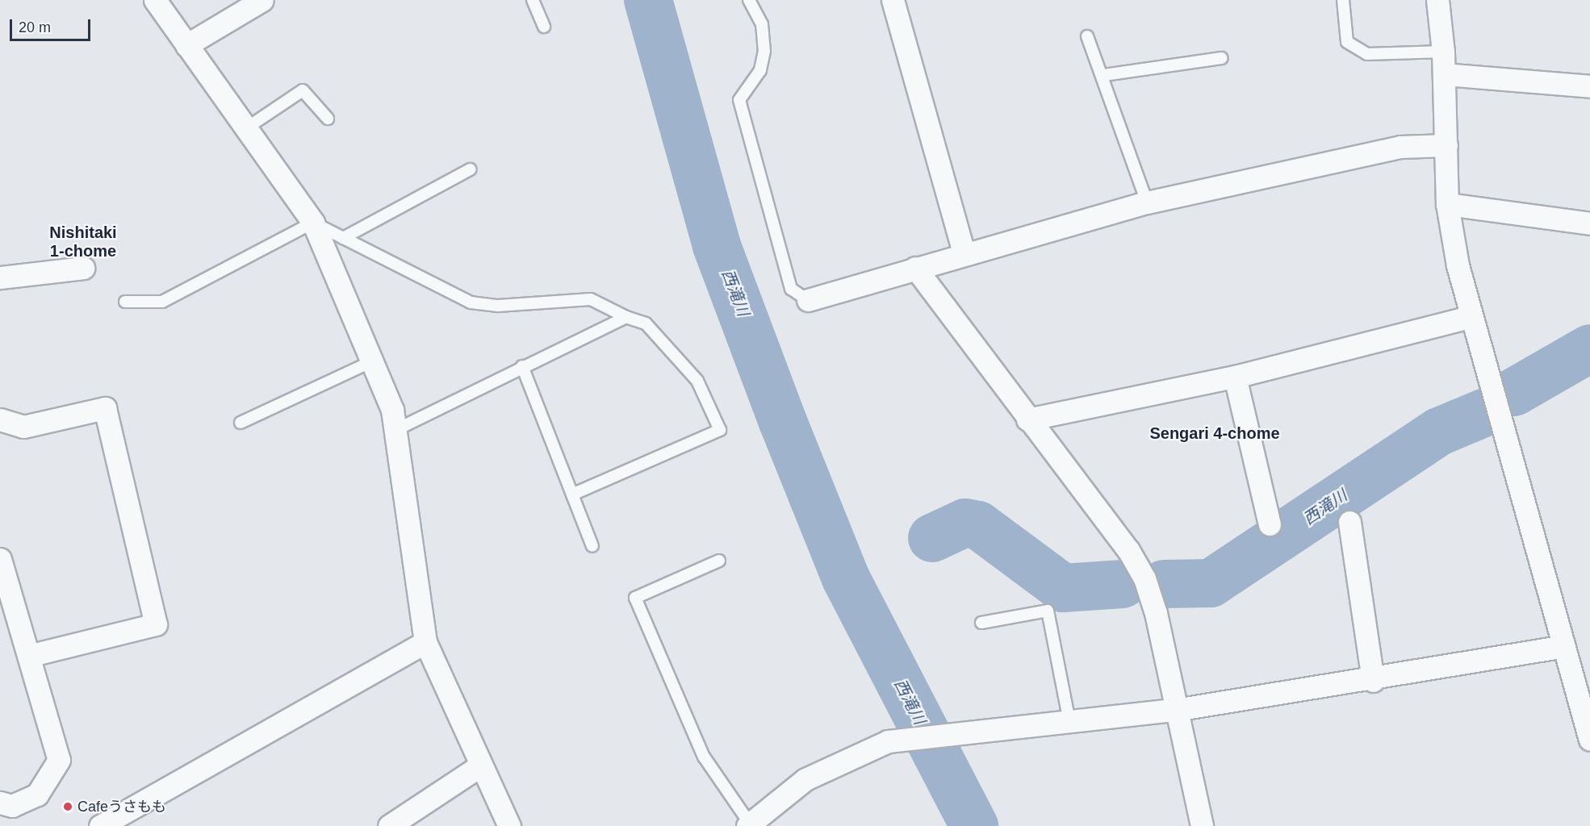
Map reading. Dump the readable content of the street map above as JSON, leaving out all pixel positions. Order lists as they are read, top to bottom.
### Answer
{
  "districts": ["Nishitaki 1-chome", "Sengari 4-chome"],
  "water": ["西滝川"],
  "places": ["Cafeうさもも"],
  "scale_bar": "20 m"
}
